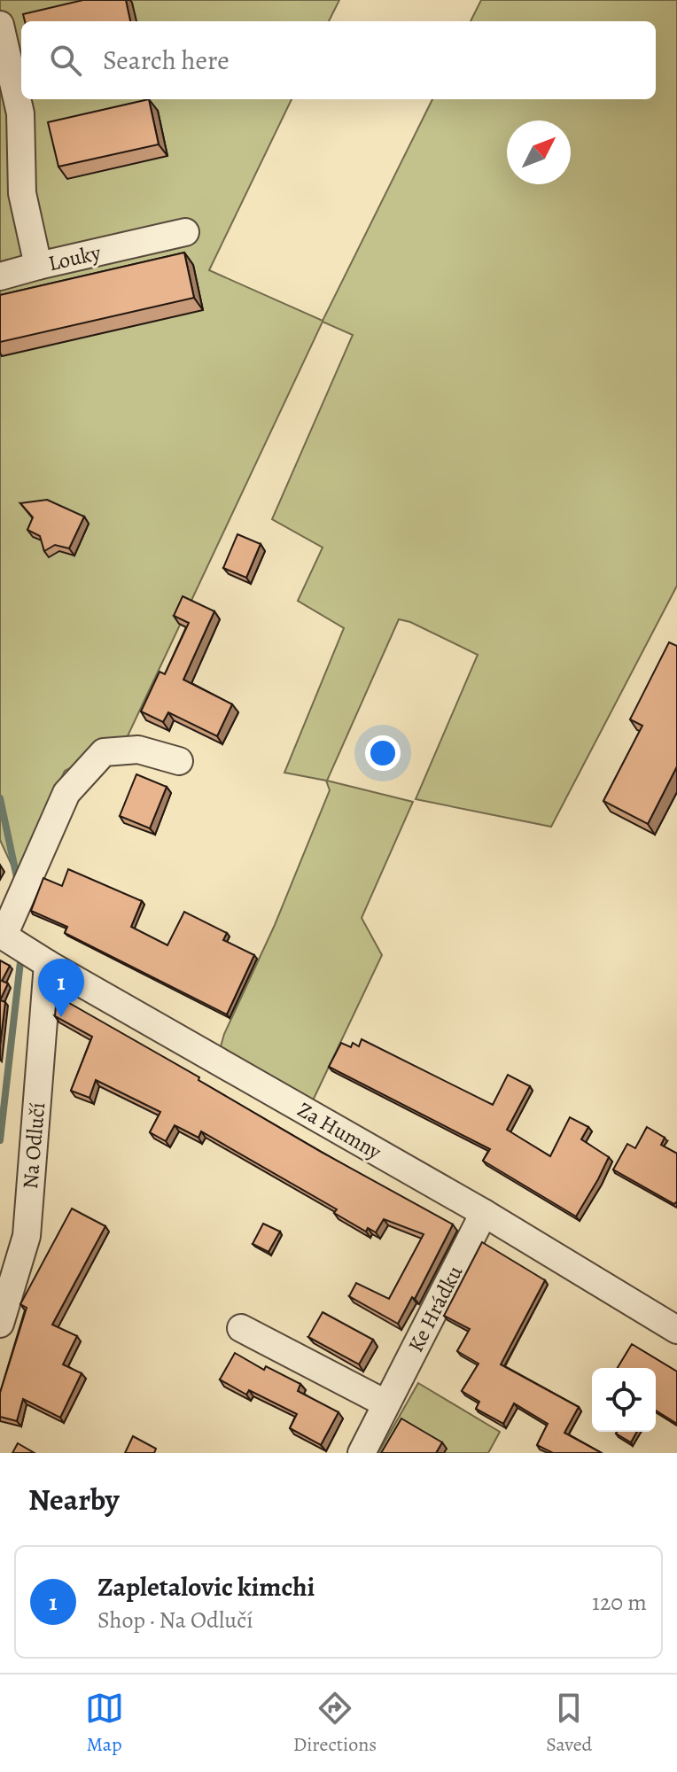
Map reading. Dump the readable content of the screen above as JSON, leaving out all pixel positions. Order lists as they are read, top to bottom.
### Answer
{
  "streets": {
    "street": [
      "Louky",
      "Za Humny",
      "Na Odlučí",
      "Ke Hrádku"
    ]
  },
  "crossings": [
    ["Za Humny", "Na Odlučí"],
    ["Za Humny", "Ke Hrádku"]
  ],
  "north": "top right",
  "page": {
    "search": "Search here",
    "pins": "1",
    "heading": "Nearby",
    "list": [
      {
        "mark": "1",
        "name": "Zapletalovic kimchi",
        "note": "Shop · Na Odlučí",
        "value": "120 m"
      }
    ],
    "nav": ["Map", "Directions", "Saved"]
  }
}
